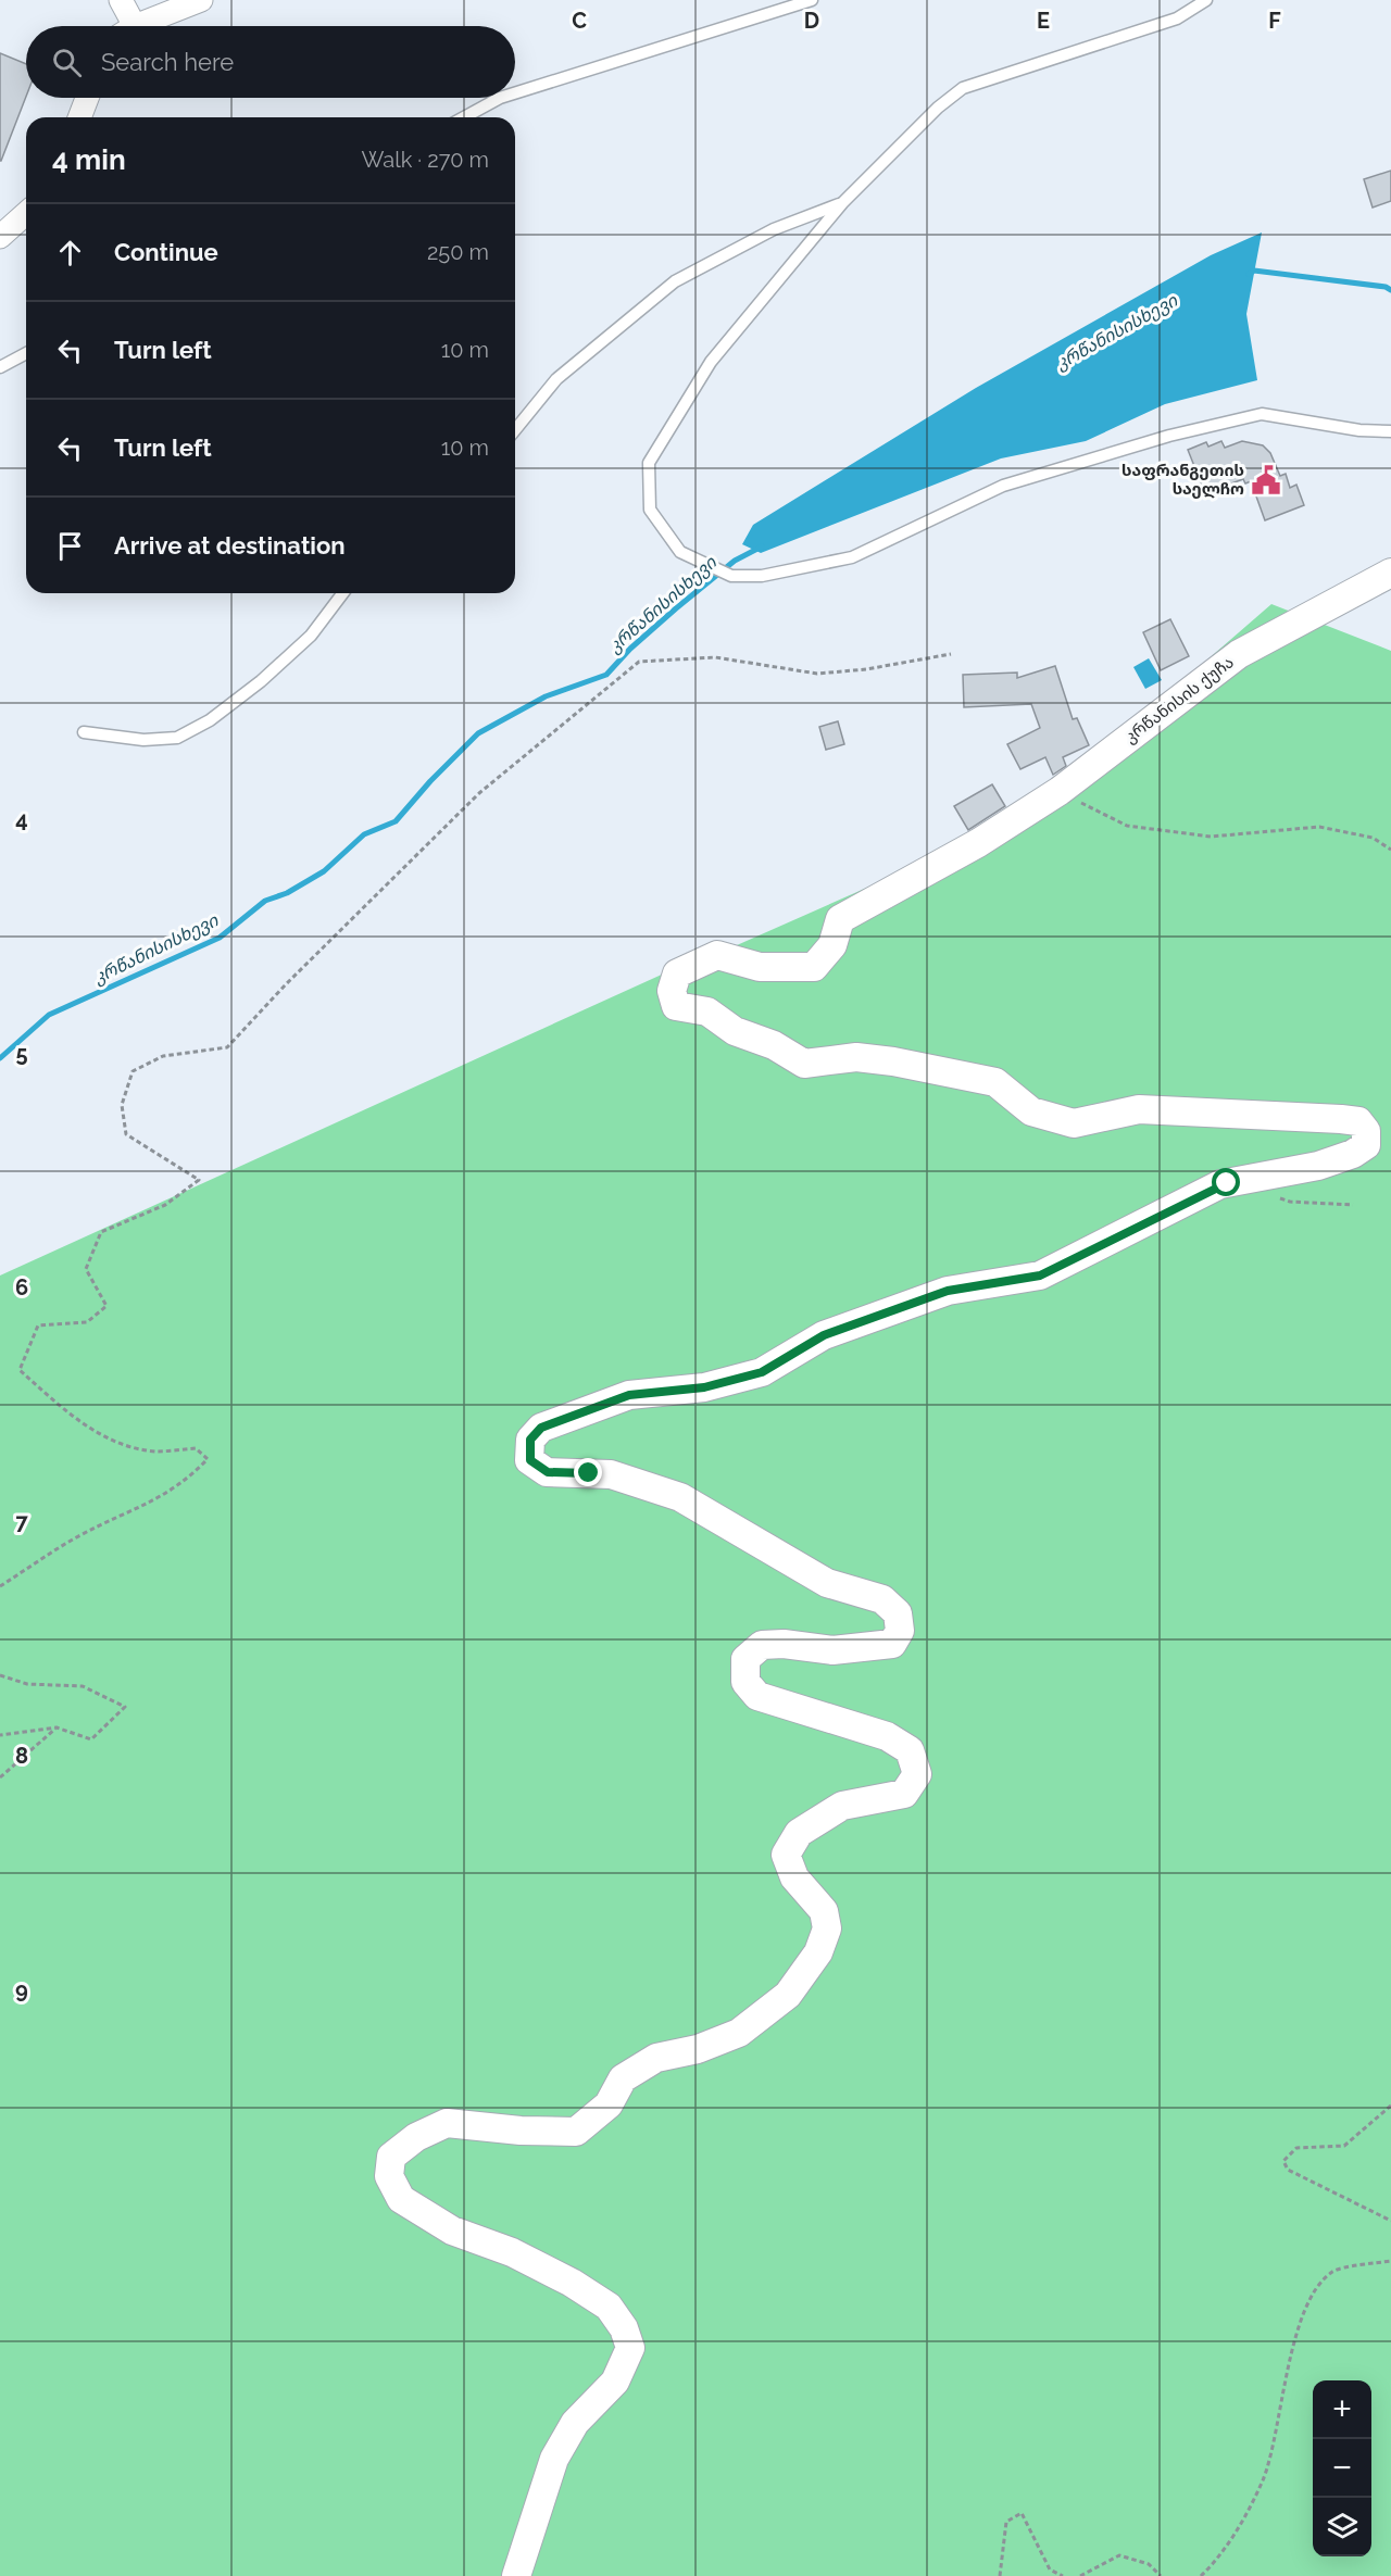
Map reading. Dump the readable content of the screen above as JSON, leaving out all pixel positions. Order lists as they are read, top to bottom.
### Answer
{
  "streets": {
    "street": ["კრწანისის ქუჩა"]
  },
  "water": ["კრწანისისხევი"],
  "places": {
    "public building": ["საფრანგეთის საელჩო"]
  },
  "page": {
    "search": "Search here",
    "heading": ["4 min", "Walk · 270 m"],
    "list": [
      ["Continue", "250 m"],
      ["Turn left", "10 m"],
      ["Turn left", "10 m"],
      "Arrive at destination"
    ],
    "map_buttons": ["+", "−"]
  },
  "grid": {
    "columns": [
      "C",
      "D",
      "E",
      "F"
    ],
    "rows": [
      "4",
      "5",
      "6",
      "7",
      "8",
      "9"
    ]
  }
}
